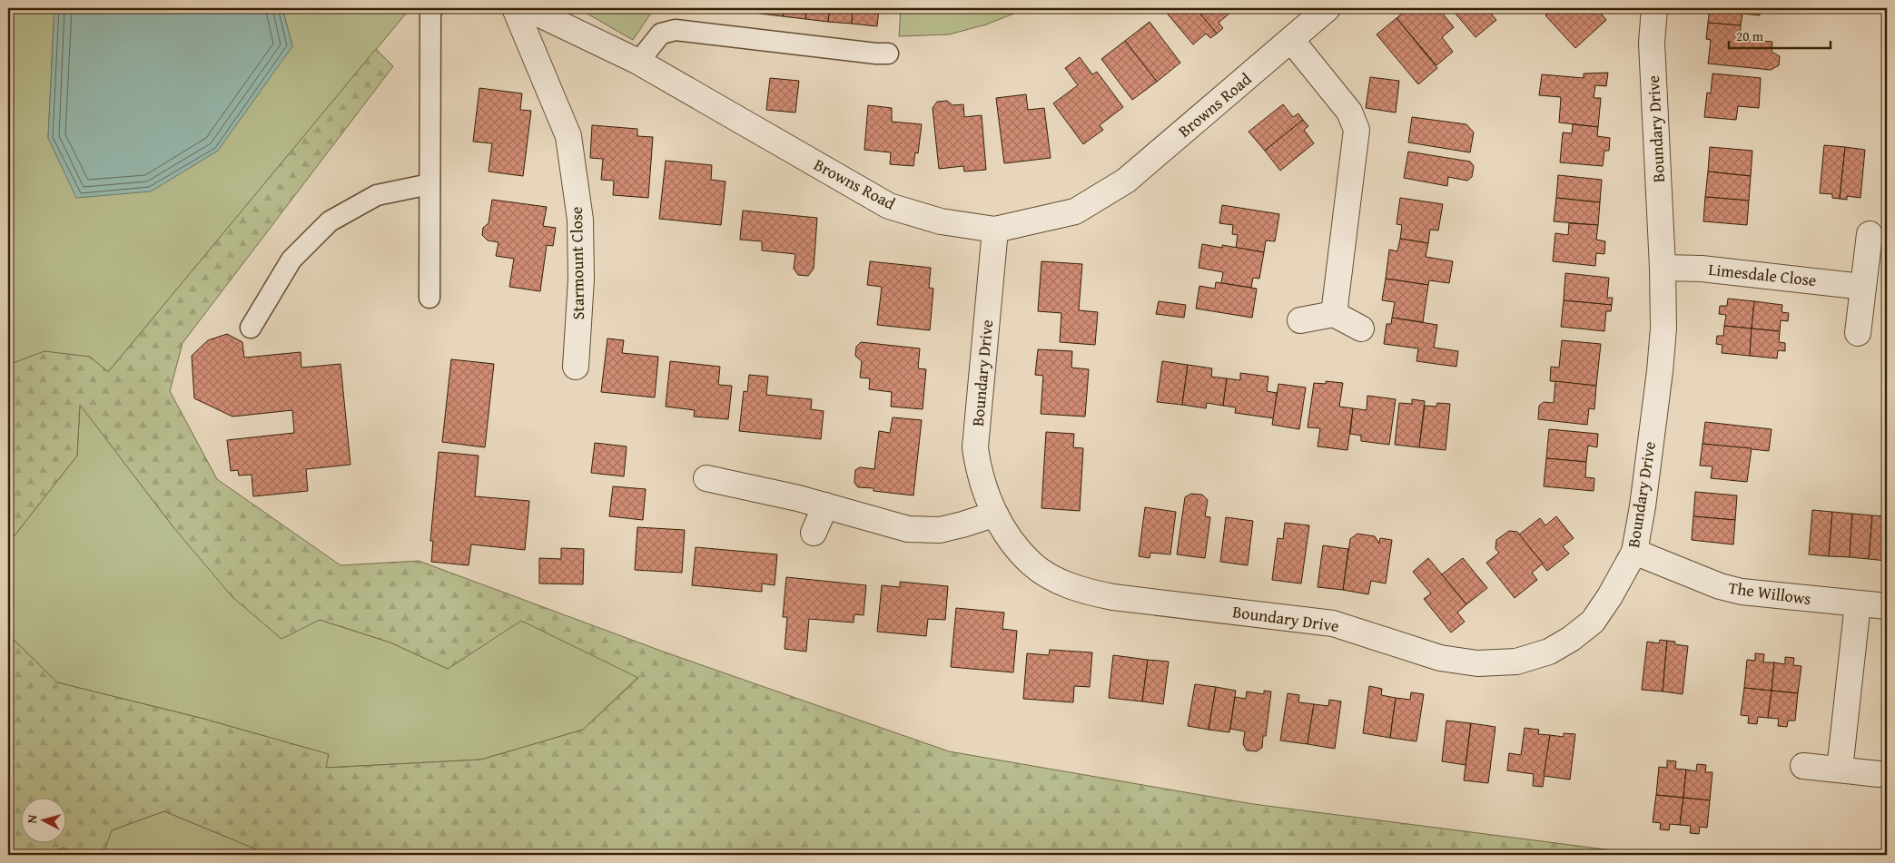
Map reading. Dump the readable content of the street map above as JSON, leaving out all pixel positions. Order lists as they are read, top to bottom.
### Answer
{
  "streets": {
    "street": [
      "Browns Road",
      "Boundary Drive",
      "Starmount Close",
      "Limesdale Close",
      "The Willows"
    ]
  },
  "crossings": [
    ["Browns Road", "Boundary Drive"],
    ["Boundary Drive", "Limesdale Close"],
    ["Boundary Drive", "The Willows"]
  ],
  "scale_bar": "20 m",
  "north": "left"
}
